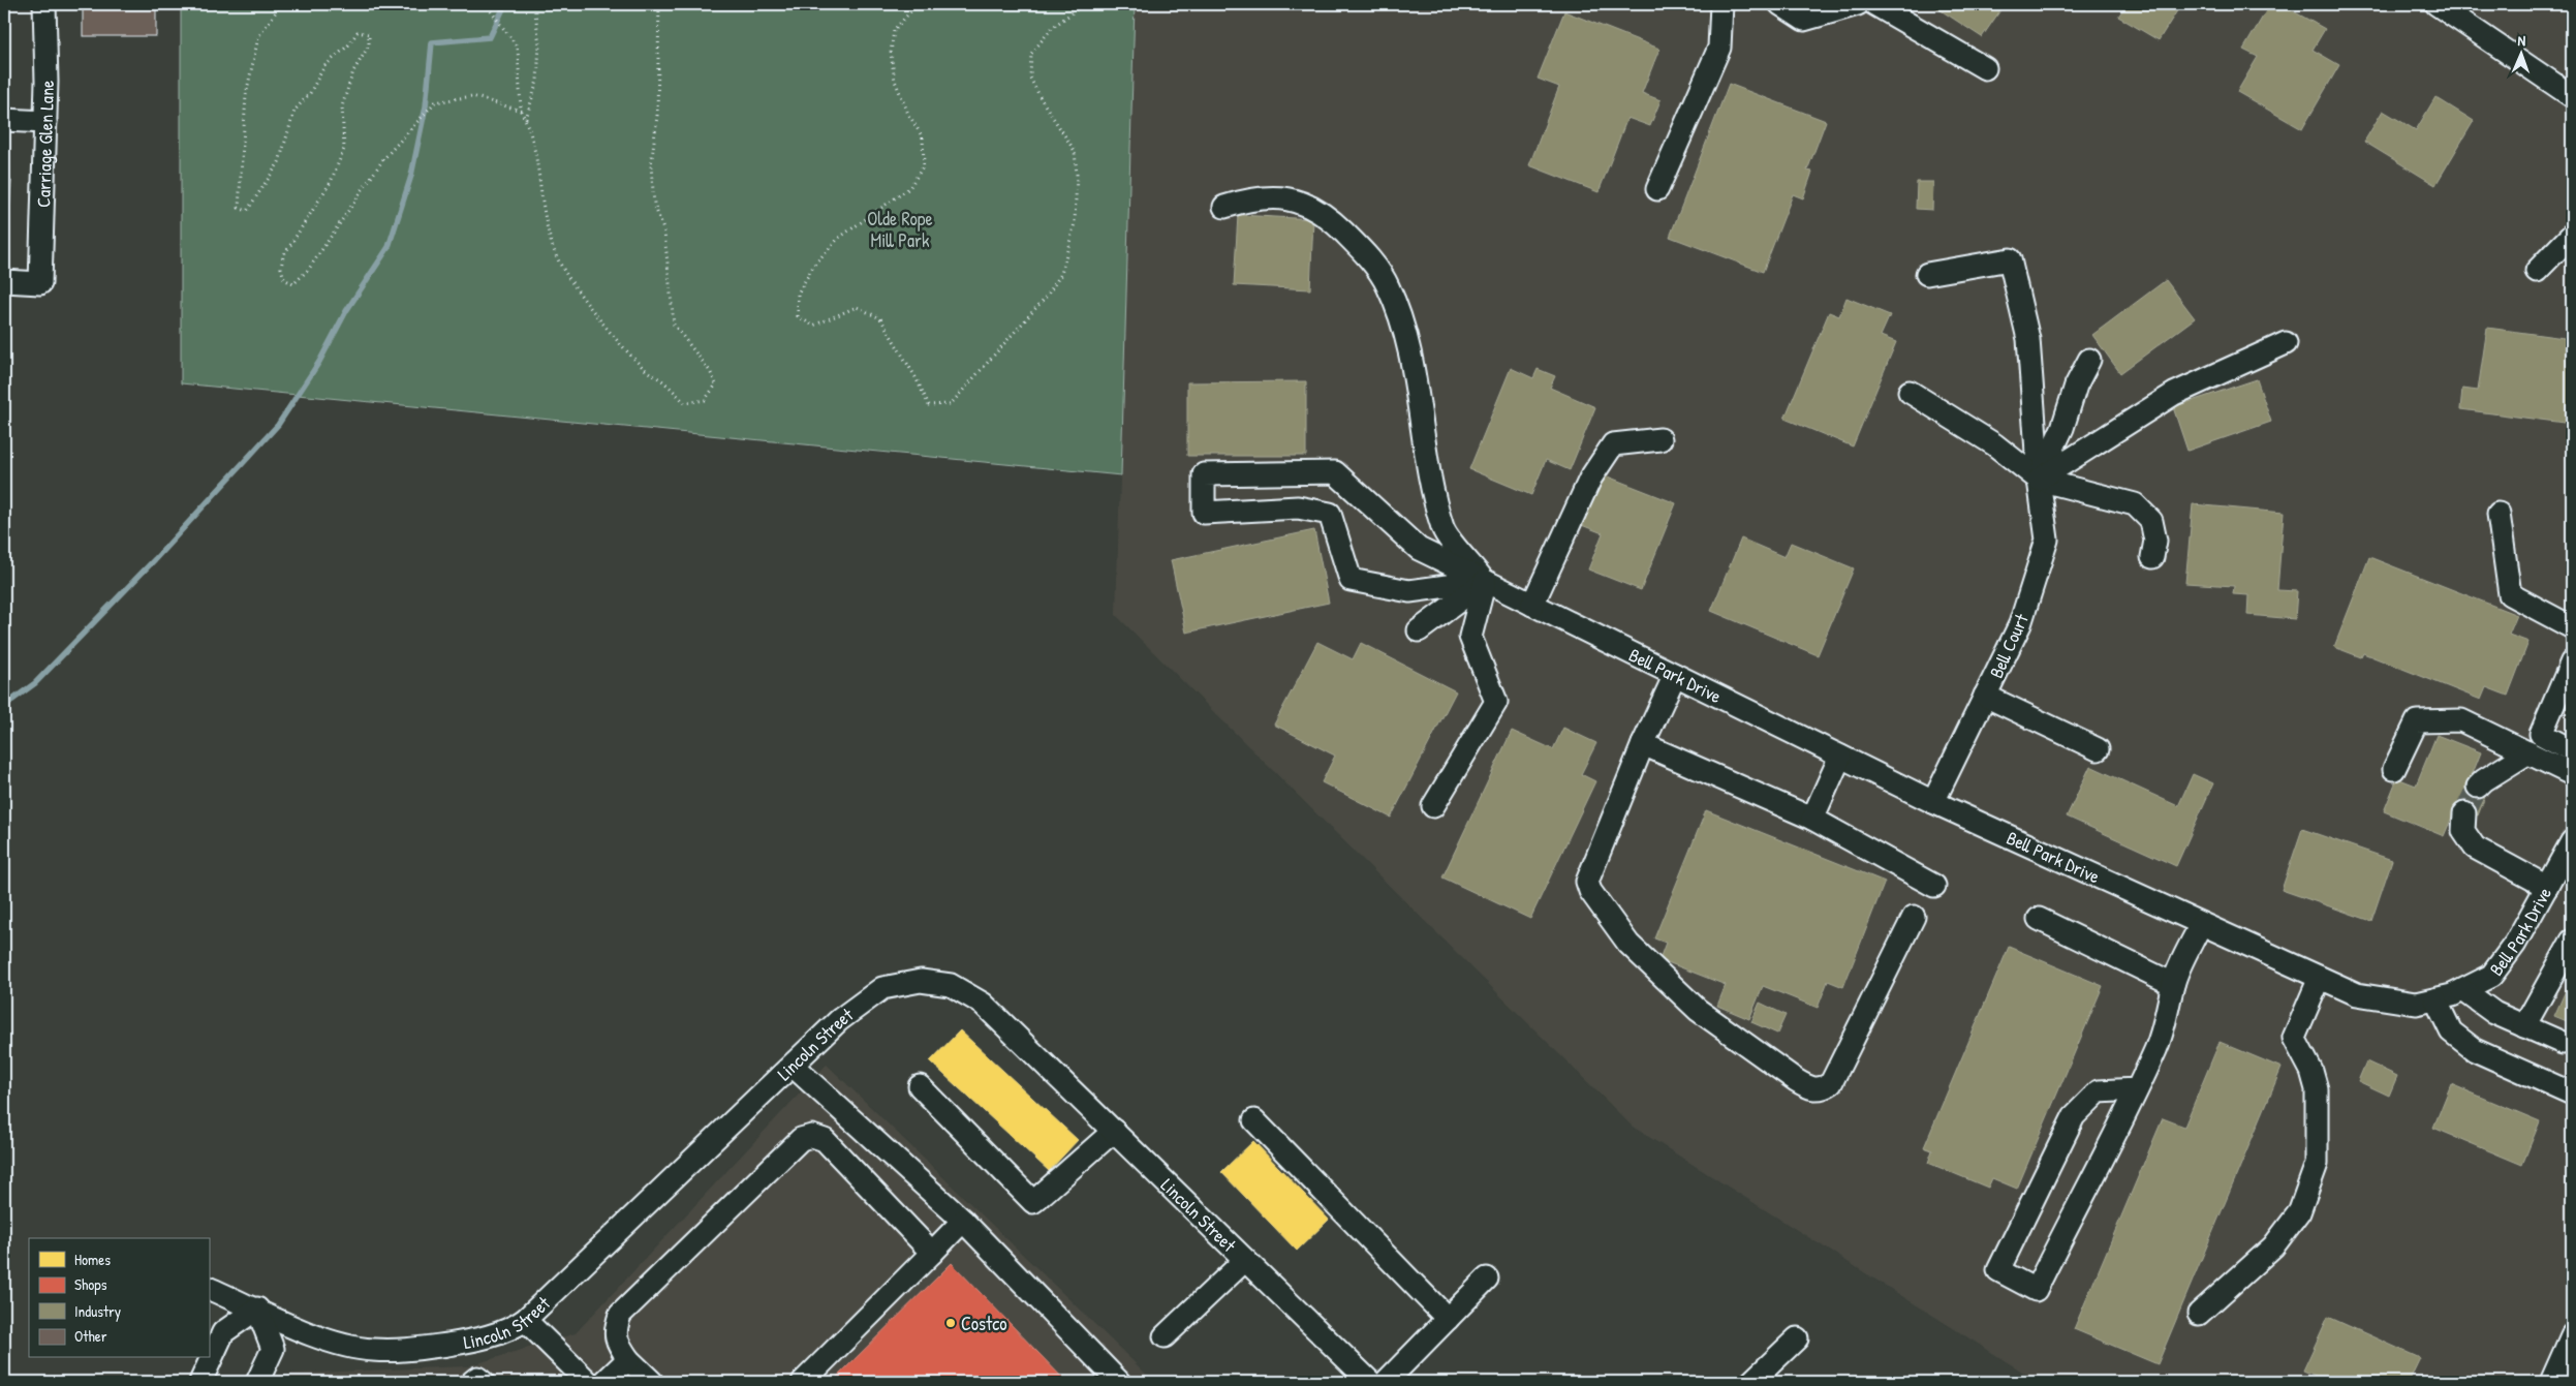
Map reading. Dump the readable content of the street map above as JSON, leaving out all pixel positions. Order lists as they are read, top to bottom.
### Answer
{
  "streets": {
    "street": [
      "Carriage Glen Lane",
      "Bell Court",
      "Bell Park Drive",
      "Lincoln Street"
    ]
  },
  "crossings": [
    ["Bell Court", "Bell Park Drive"]
  ],
  "parks": ["Olde Rope Mill Park"],
  "places": ["Costco"],
  "legend": [
    "Homes",
    "Shops",
    "Industry",
    "Other"
  ],
  "north": "top"
}
